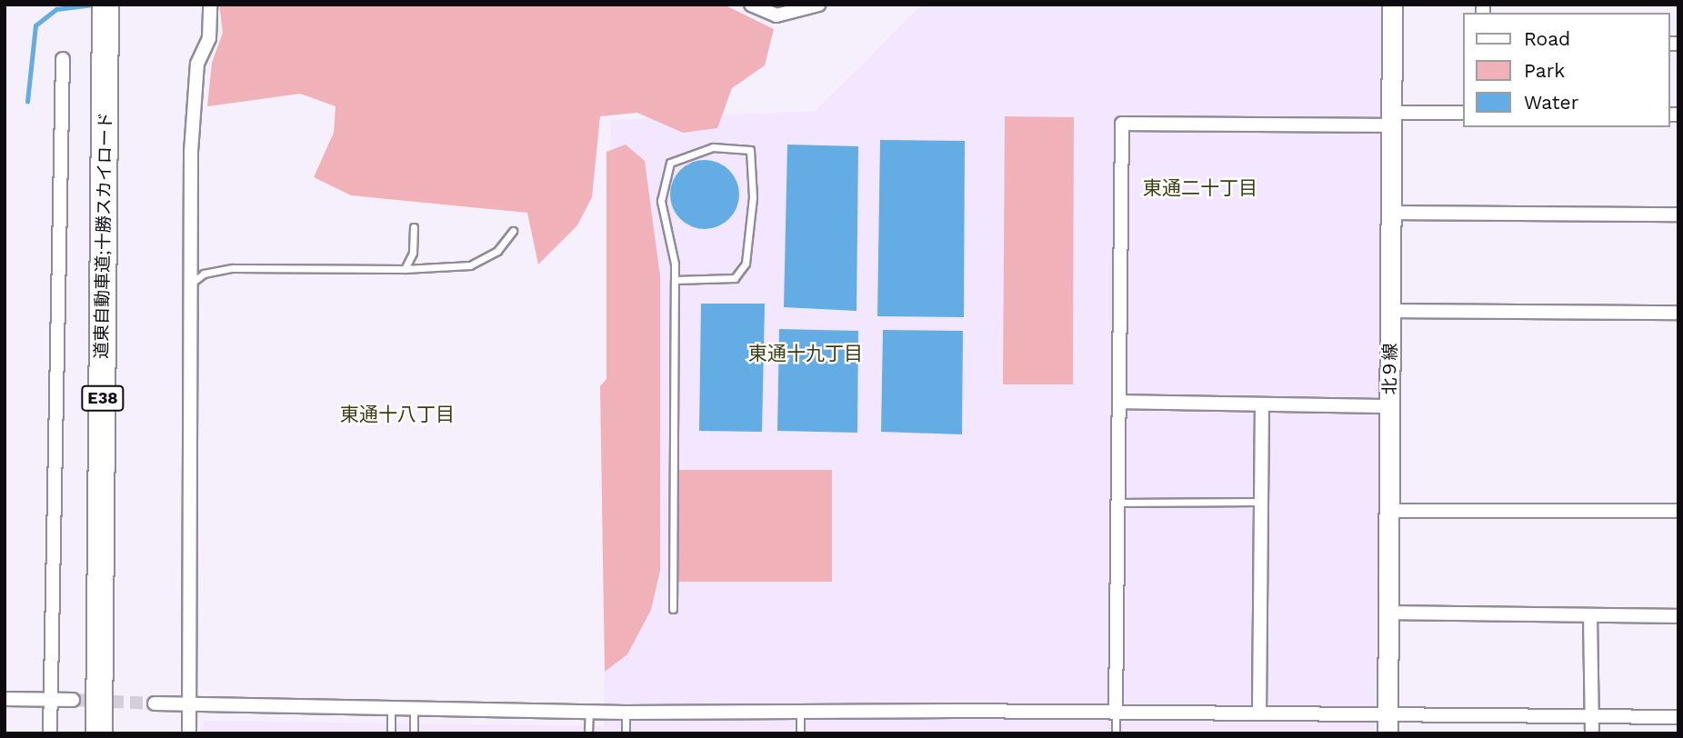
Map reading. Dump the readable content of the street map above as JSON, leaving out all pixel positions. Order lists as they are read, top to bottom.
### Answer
{
  "streets": {
    "highway": ["道東自動車道;十勝スカイロード", "E38"],
    "street": ["北９線"]
  },
  "districts": ["東通二十丁目", "東通十九丁目", "東通十八丁目"],
  "legend": ["Road", "Park", "Water"]
}
